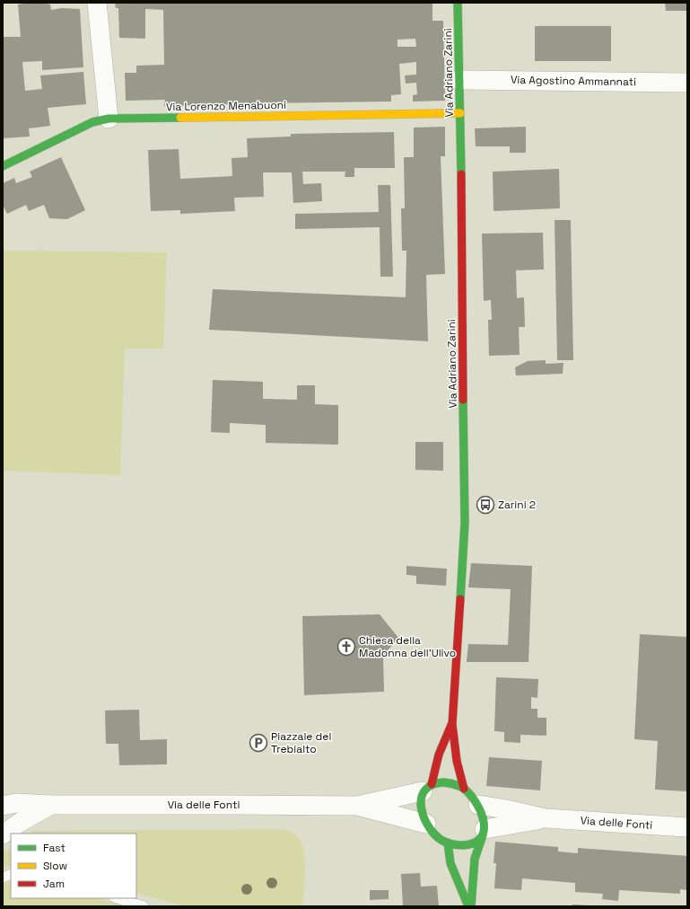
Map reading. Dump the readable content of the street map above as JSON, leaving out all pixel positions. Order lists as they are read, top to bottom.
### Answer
{
  "streets": {
    "street": [
      "Via Adriano Zarini",
      "Via Agostino Ammannati",
      "Via Lorenzo Menabuoni",
      "Via delle Fonti"
    ]
  },
  "crossings": [
    ["Via Adriano Zarini", "Via Agostino Ammannati"],
    ["Via Adriano Zarini", "Via Lorenzo Menabuoni"]
  ],
  "places": {
    "bus stop": ["Zarini 2"],
    "church": ["Chiesa della Madonna dell'Ulivo"],
    "parking": ["Piazzale del Trebialto"]
  },
  "legend": ["Fast", "Slow", "Jam"]
}
